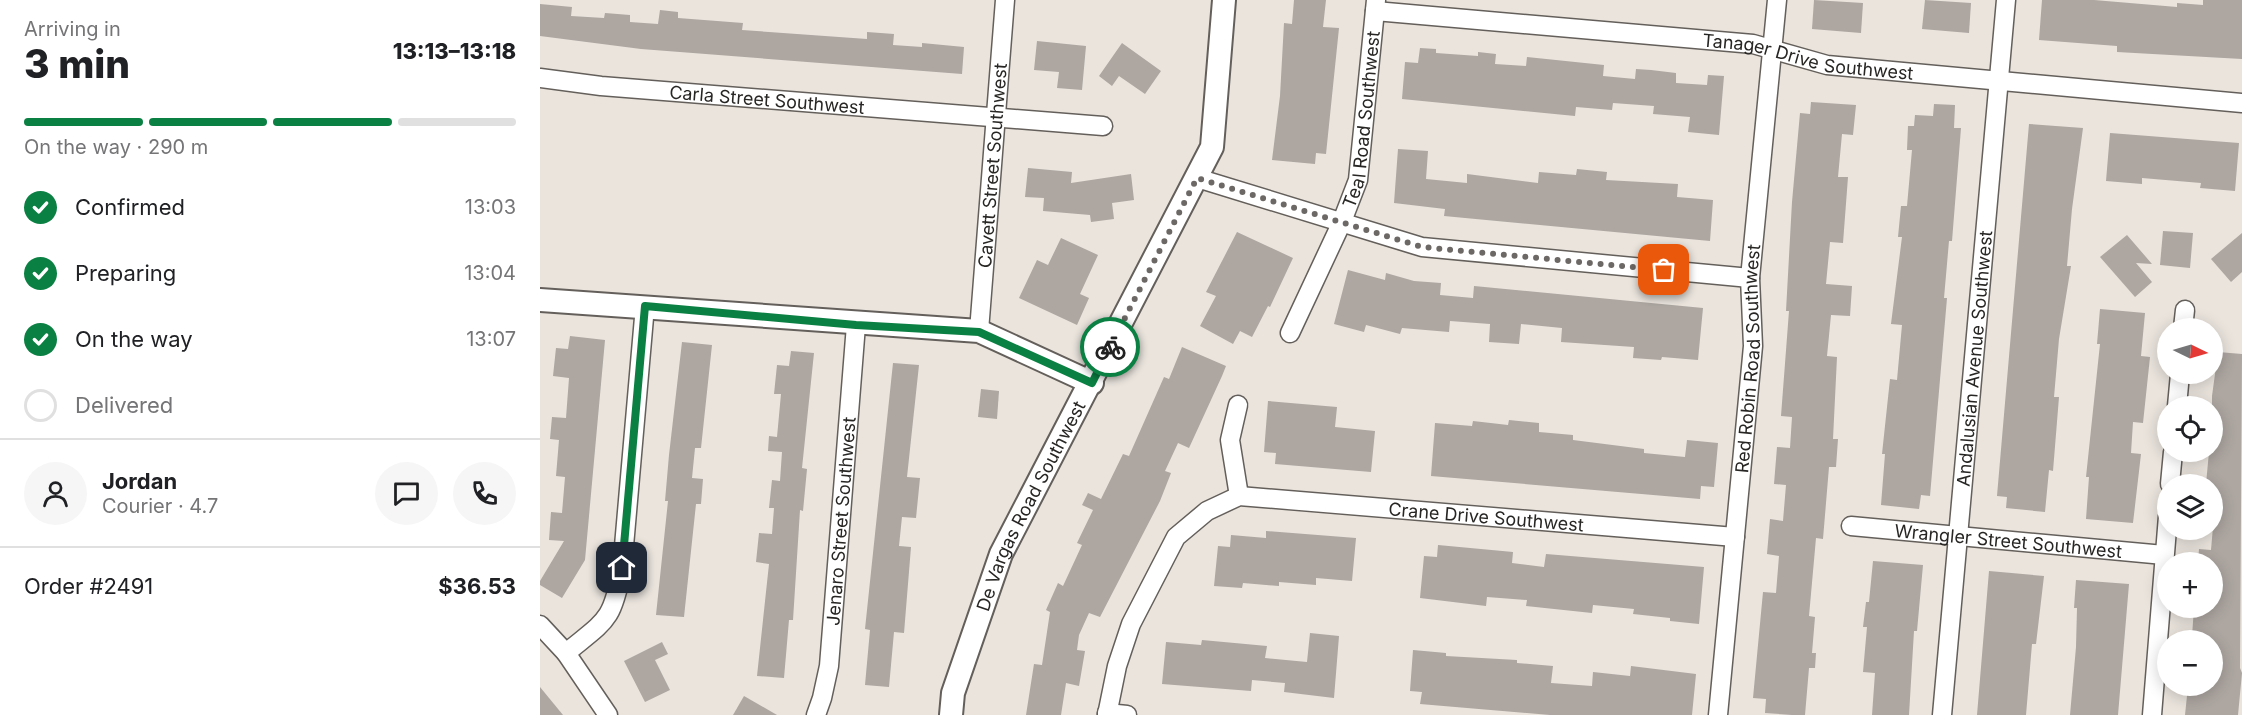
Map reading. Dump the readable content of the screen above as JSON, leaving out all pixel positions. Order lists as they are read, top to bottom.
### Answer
{
  "streets": {
    "street": [
      "Tanager Drive Southwest",
      "Carla Street Southwest",
      "Teal Road Southwest",
      "Cavett Street Southwest",
      "Andalusian Avenue Southwest",
      "Red Robin Road Southwest",
      "De Vargas Road Southwest",
      "Crane Drive Southwest",
      "Jenaro Street Southwest",
      "Wrangler Street Southwest"
    ]
  },
  "crossings": [
    ["Tanager Drive Southwest", "Teal Road Southwest"],
    ["Tanager Drive Southwest", "Andalusian Avenue Southwest"],
    ["Tanager Drive Southwest", "Red Robin Road Southwest"],
    ["Carla Street Southwest", "Cavett Street Southwest"],
    ["Andalusian Avenue Southwest", "Wrangler Street Southwest"],
    ["Red Robin Road Southwest", "Crane Drive Southwest"]
  ],
  "north": "right",
  "page": {
    "heading": ["3 min", "Arriving in", "13:13–13:18"],
    "panel": [
      "Jordan",
      "Courier · 4.7",
      "Order #2491",
      "$36.53"
    ],
    "bar": "On the way · 290 m",
    "list": [
      ["Confirmed", "13:03"],
      ["Preparing", "13:04"],
      ["On the way", "13:07"],
      "Delivered"
    ],
    "map_buttons": ["+", "−"]
  }
}
